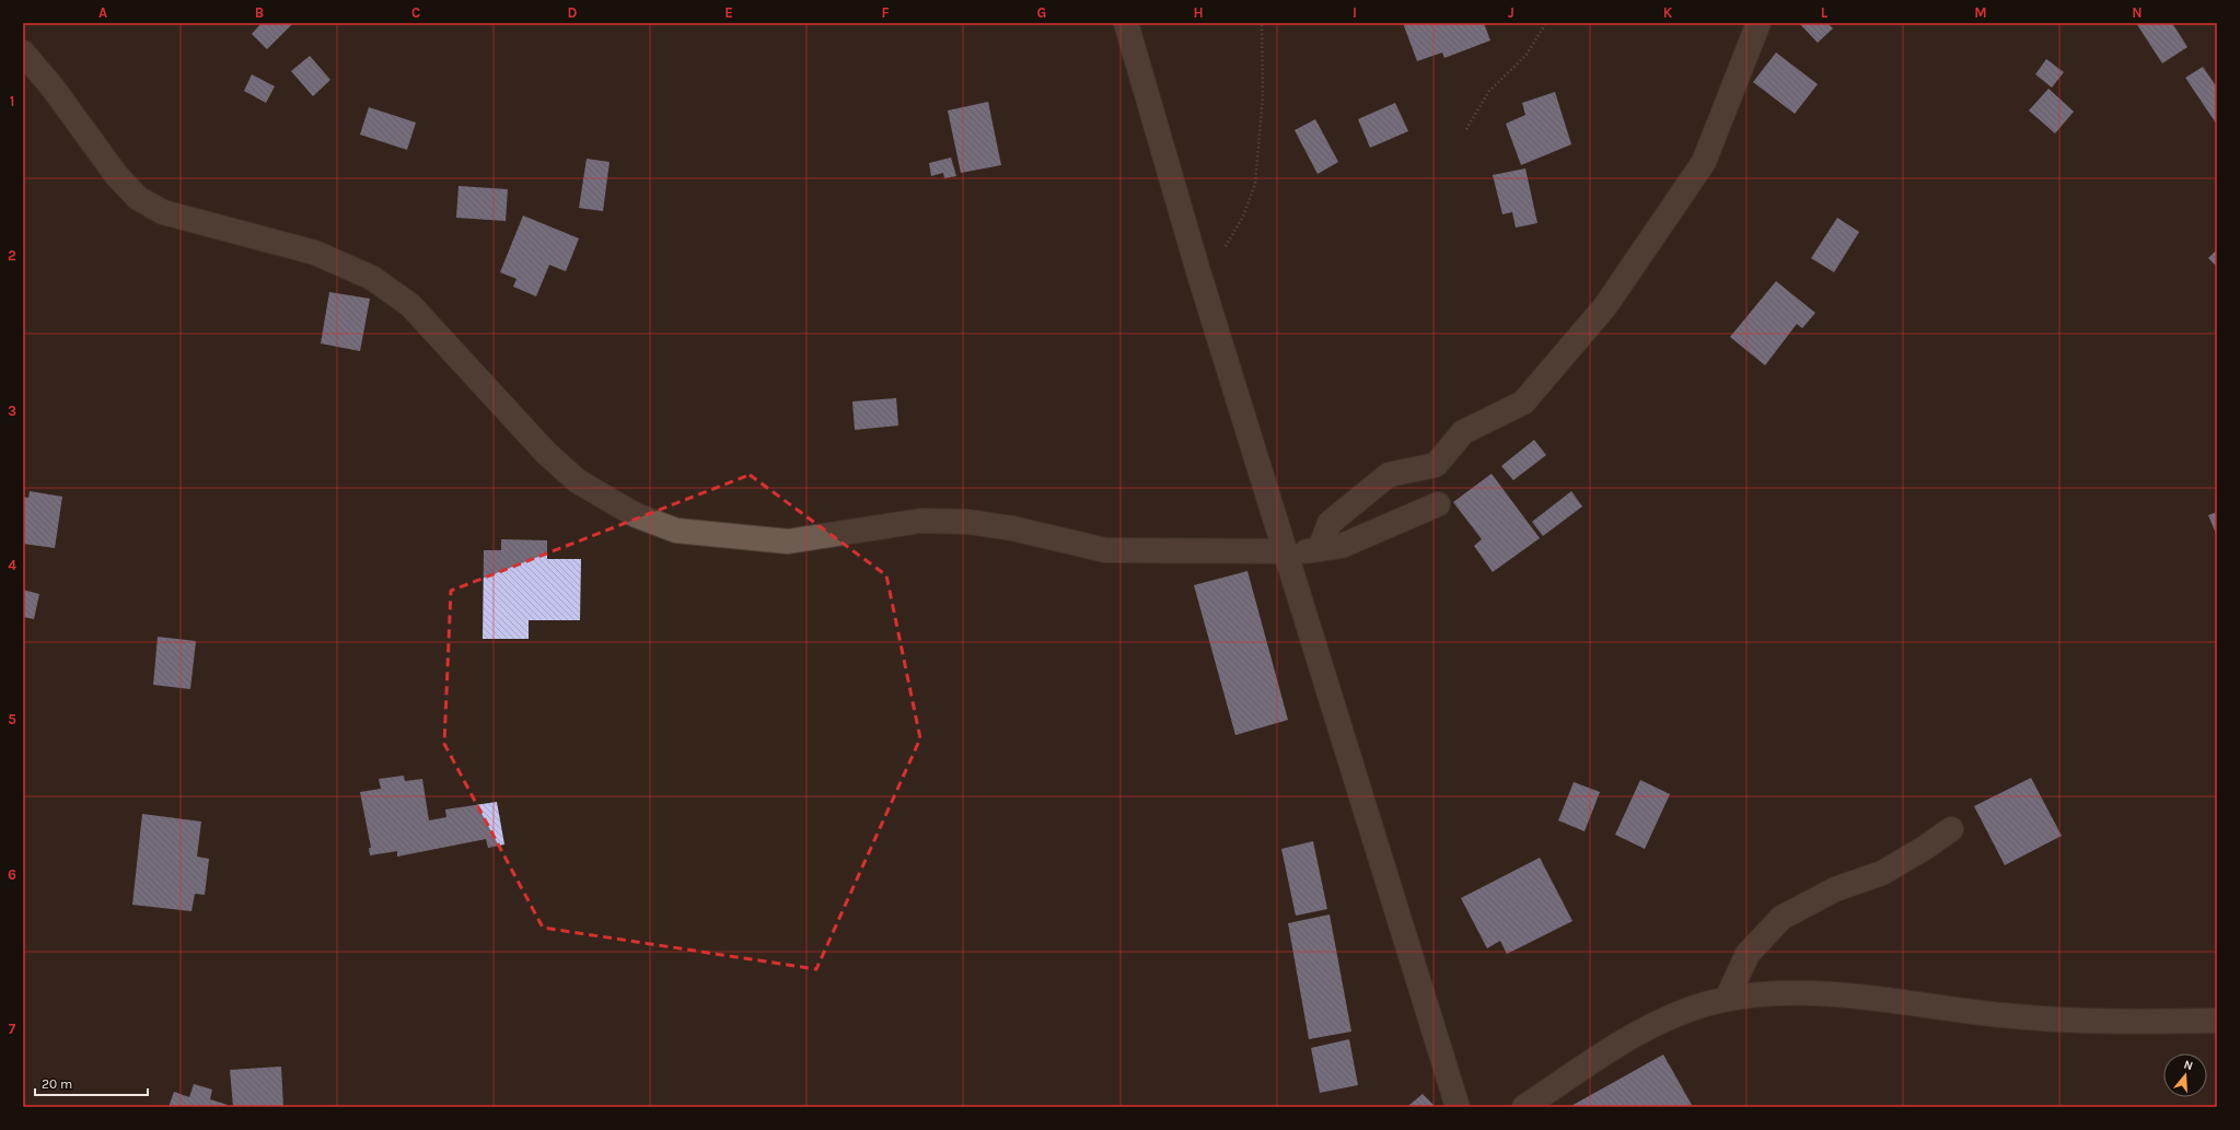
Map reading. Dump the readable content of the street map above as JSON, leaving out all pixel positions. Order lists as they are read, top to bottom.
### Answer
{
  "scale_bar": "20 m",
  "north": "top",
  "grid": {
    "columns": [
      "A",
      "B",
      "C",
      "D",
      "E",
      "F",
      "G",
      "H",
      "I",
      "J",
      "K",
      "L",
      "M",
      "N"
    ],
    "rows": [
      "1",
      "2",
      "3",
      "4",
      "5",
      "6",
      "7"
    ]
  }
}
